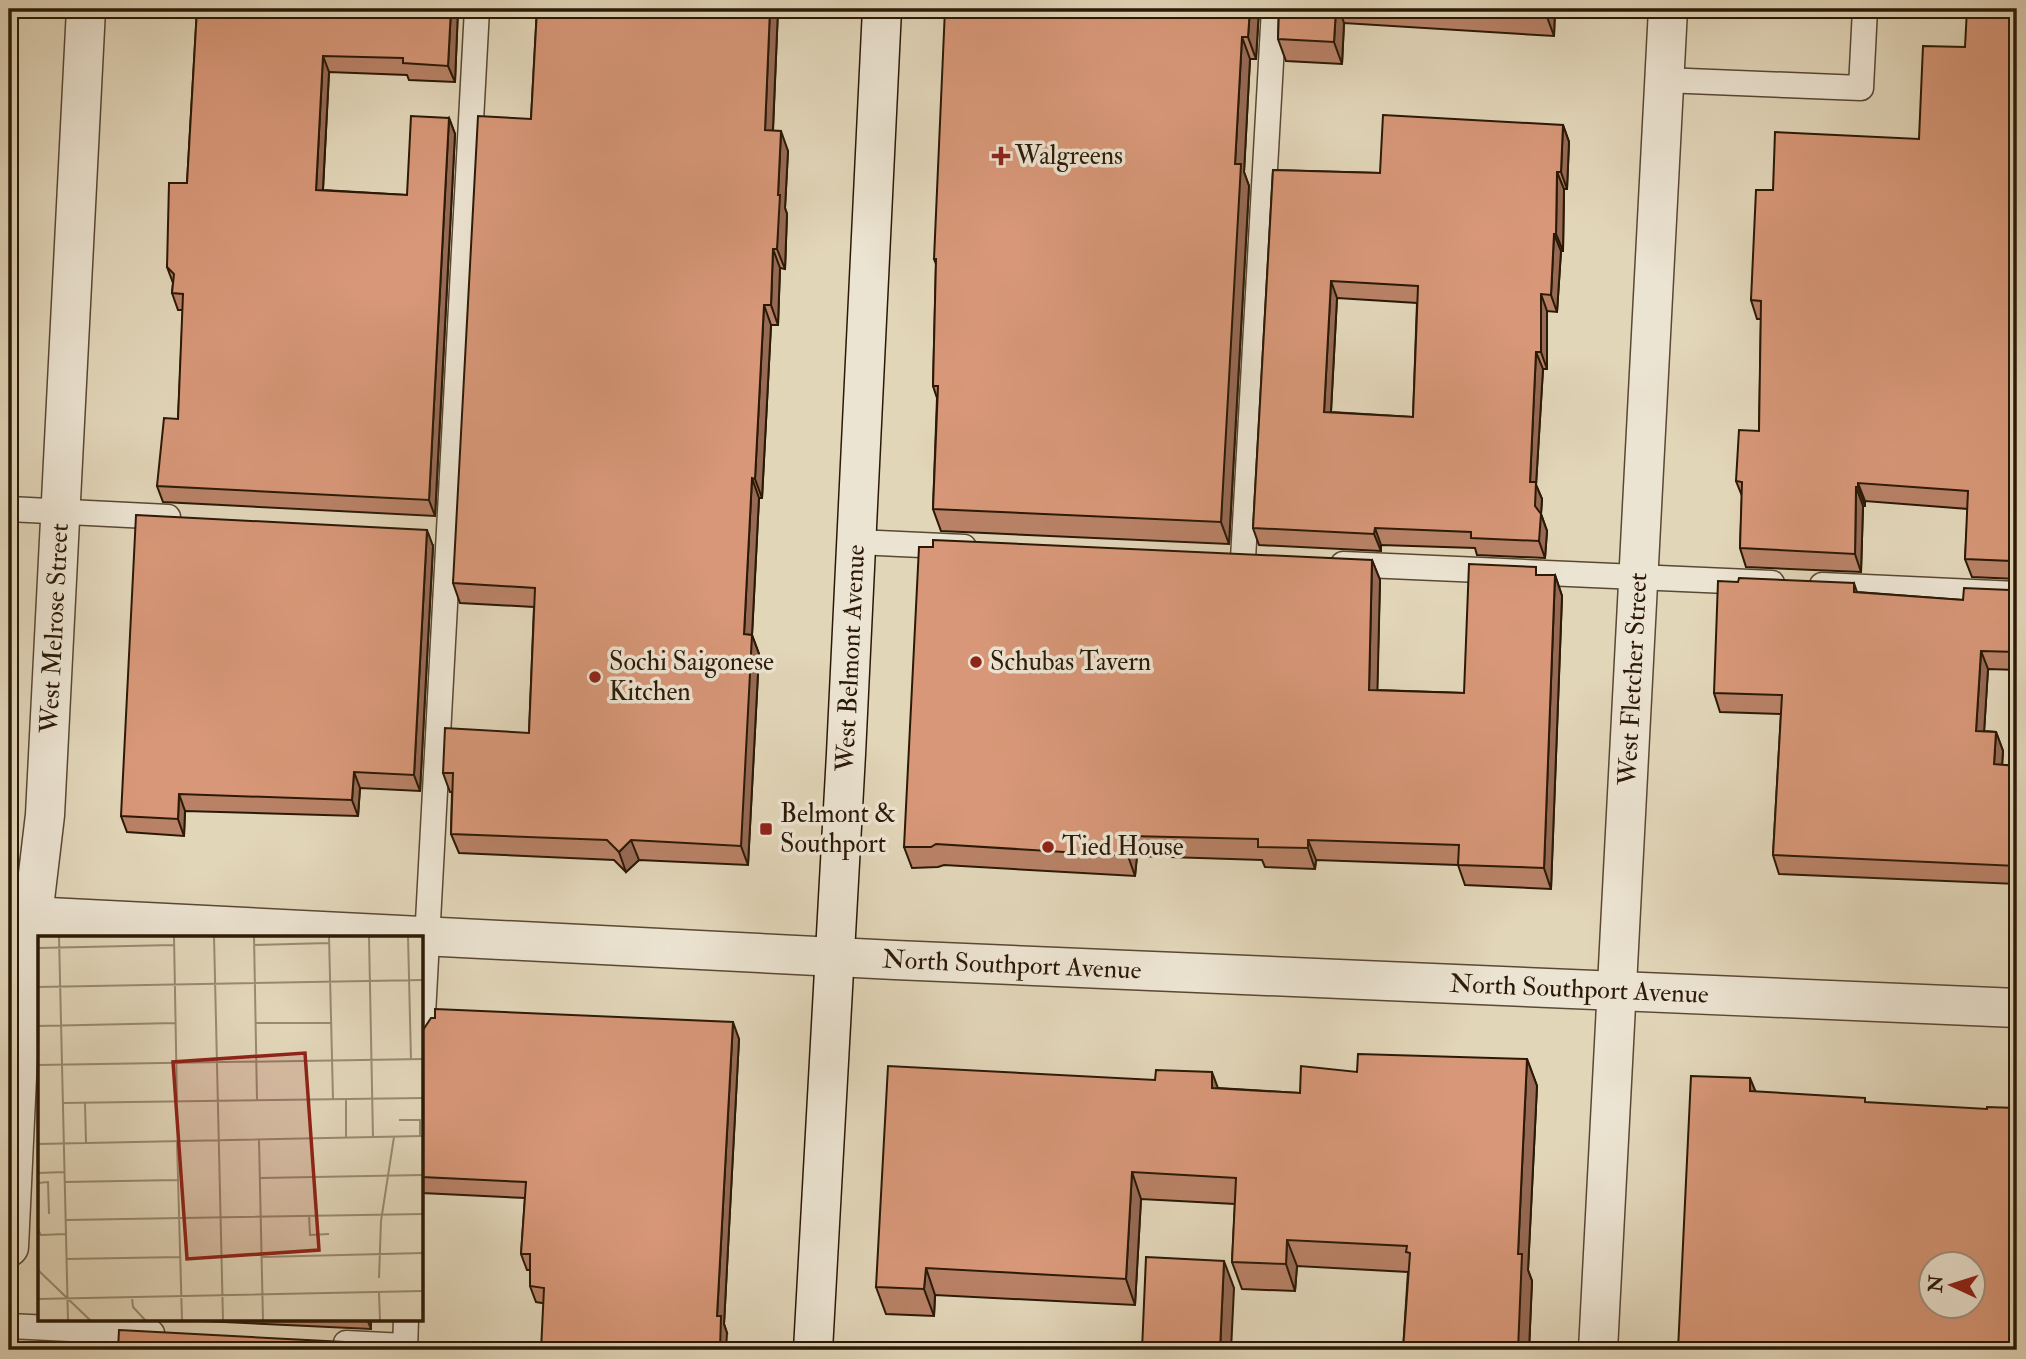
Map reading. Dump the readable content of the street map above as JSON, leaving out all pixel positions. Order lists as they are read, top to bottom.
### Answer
{
  "streets": {
    "street": [
      "West Melrose Street",
      "West Belmont Avenue",
      "West Fletcher Street",
      "North Southport Avenue"
    ]
  },
  "crossings": [
    ["West Melrose Street", "North Southport Avenue"],
    ["West Belmont Avenue", "North Southport Avenue"],
    ["West Fletcher Street", "North Southport Avenue"]
  ],
  "places": {
    "health": ["Walgreens"],
    "other": ["Schubas Tavern", "Sochi Saigonese Kitchen", "Tied House"],
    "transit": ["Belmont & Southport"]
  },
  "north": "left"
}
